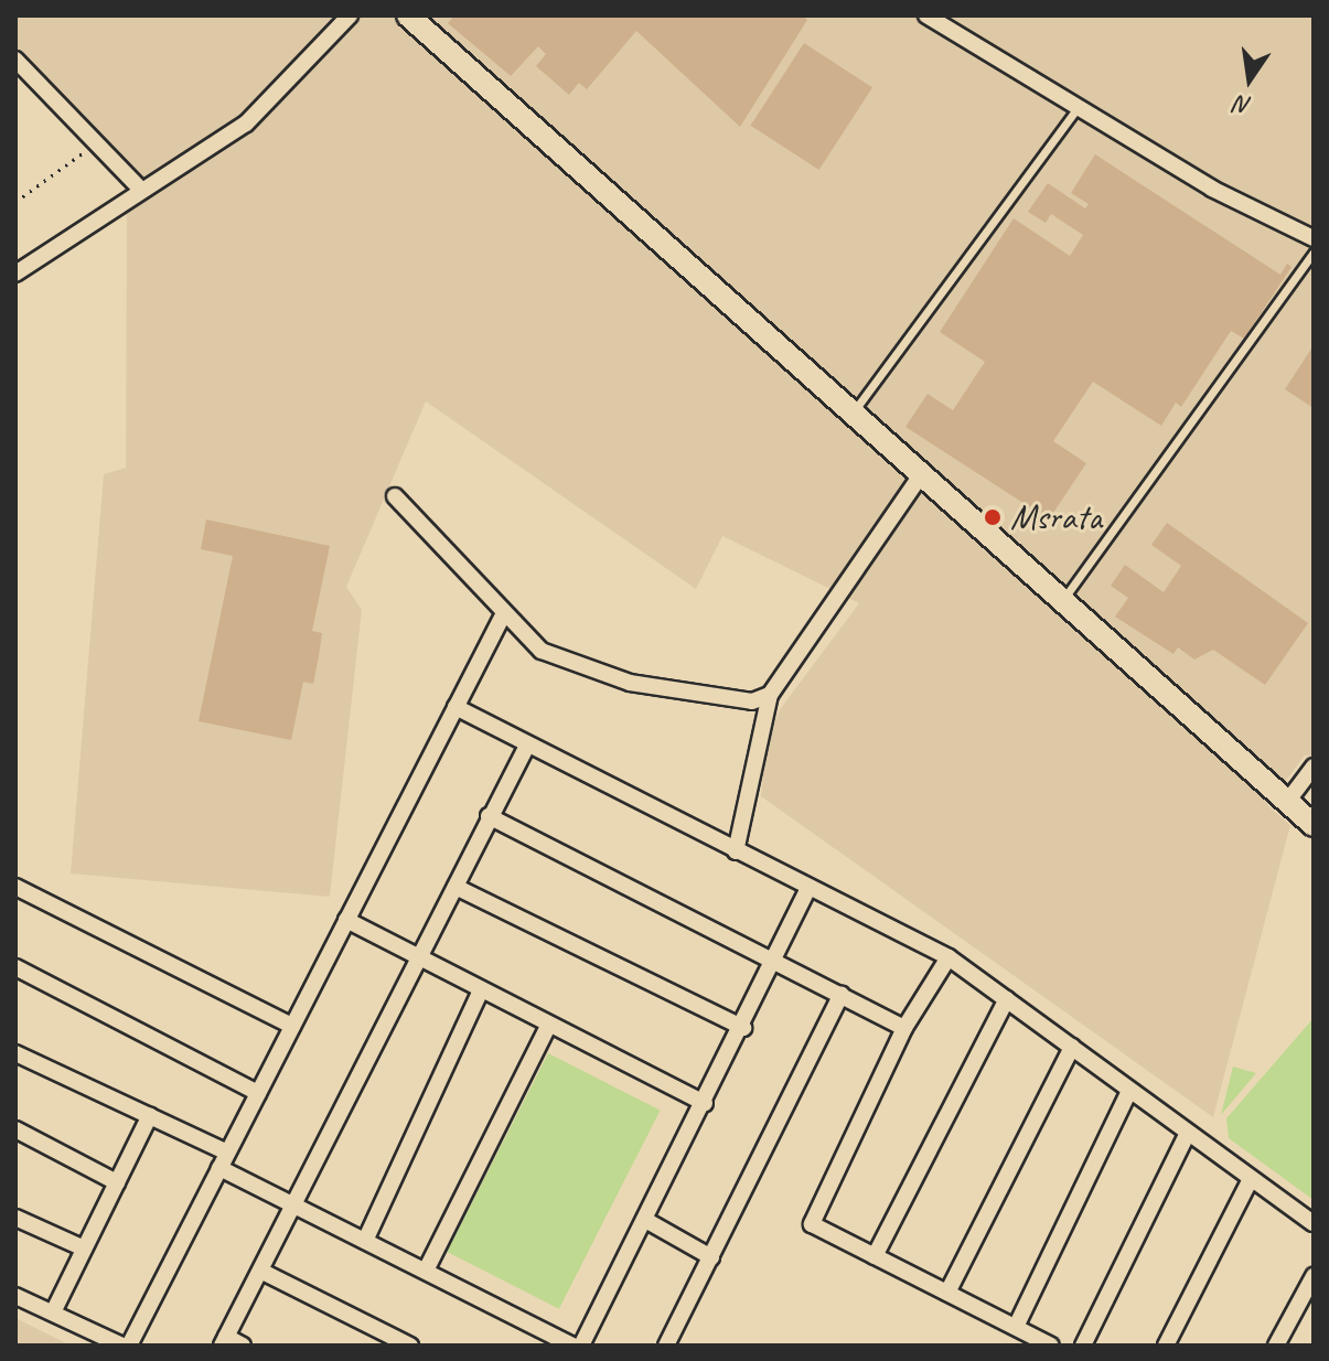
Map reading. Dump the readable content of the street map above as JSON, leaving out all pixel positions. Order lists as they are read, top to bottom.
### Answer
{
  "places": ["Msrata"],
  "north": "bottom"
}
